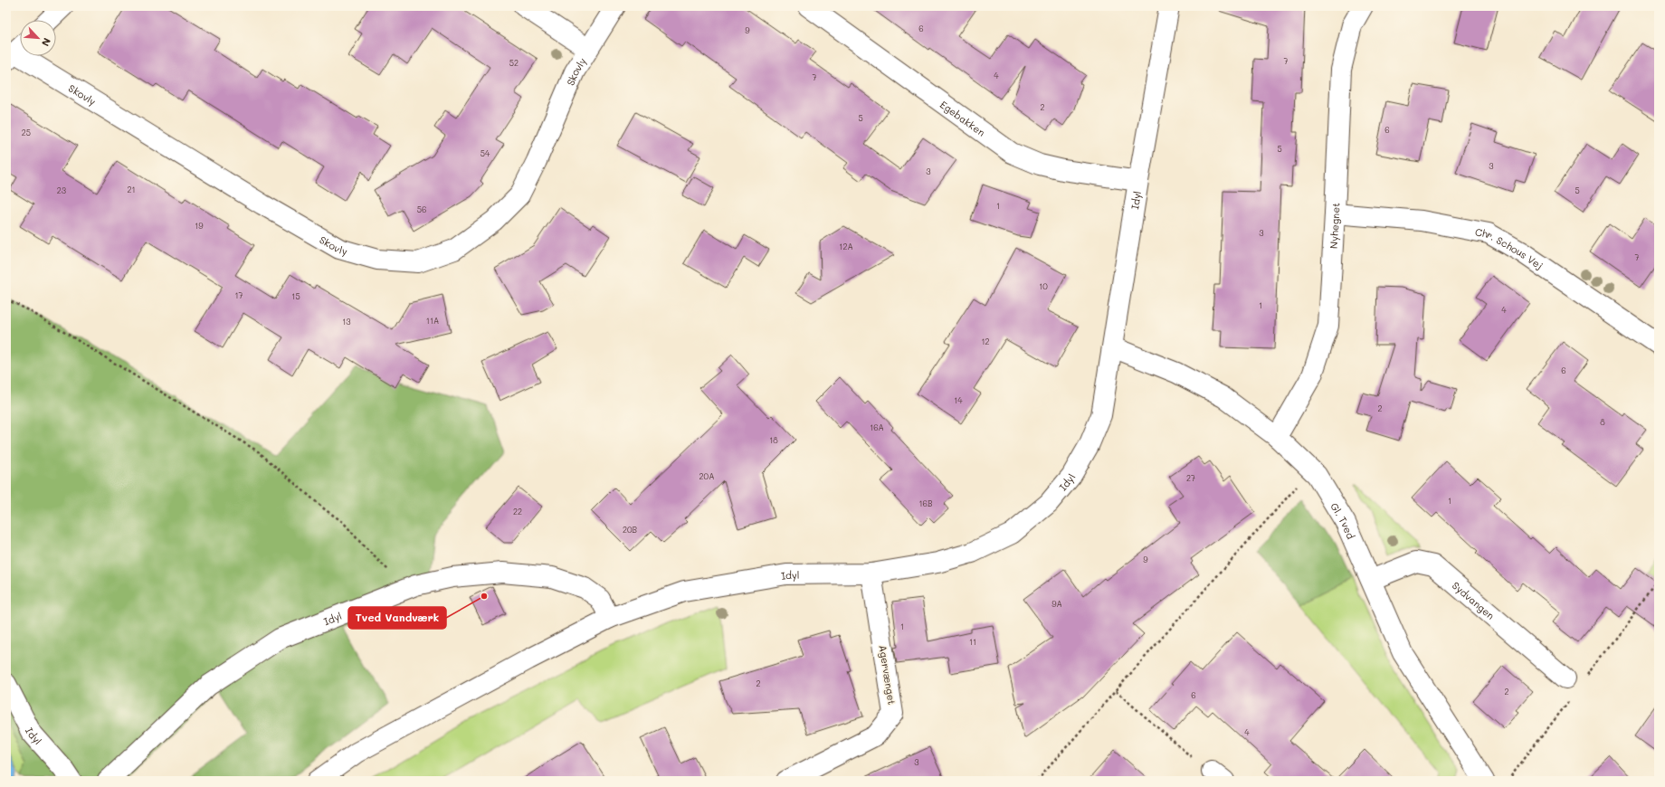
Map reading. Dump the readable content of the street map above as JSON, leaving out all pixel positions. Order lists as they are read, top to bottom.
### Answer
{
  "streets": {
    "street": [
      "Skovly",
      "Egebakken",
      "Idyl",
      "Nyhegnet",
      "Chr. Schous Vej",
      "Gl. Tved",
      "Sydvangen",
      "Agervænget"
    ]
  },
  "crossings": [
    ["Egebakken", "Idyl"],
    ["Idyl", "Gl. Tved"],
    ["Idyl", "Agervænget"],
    ["Nyhegnet", "Chr. Schous Vej"],
    ["Nyhegnet", "Gl. Tved"],
    ["Gl. Tved", "Sydvangen"]
  ],
  "places": ["Tved Vandværk"],
  "house_numbers": [
    "6",
    "9",
    "7",
    "52",
    "4",
    "7",
    "2",
    "5",
    "6",
    "25",
    "5",
    "54",
    "3",
    "3",
    "21",
    "23",
    "5",
    "1",
    "56",
    "19",
    "3",
    "12A",
    "7",
    "10",
    "17",
    "15",
    "1",
    "4",
    "11A",
    "13",
    "12",
    "6",
    "14",
    "2",
    "8",
    "16A",
    "18",
    "20A",
    "27",
    "1",
    "16B",
    "22",
    "20B",
    "9",
    "9A",
    "1",
    "11",
    "2",
    "2",
    "6",
    "4",
    "3"
  ],
  "north": "bottom right"
}
